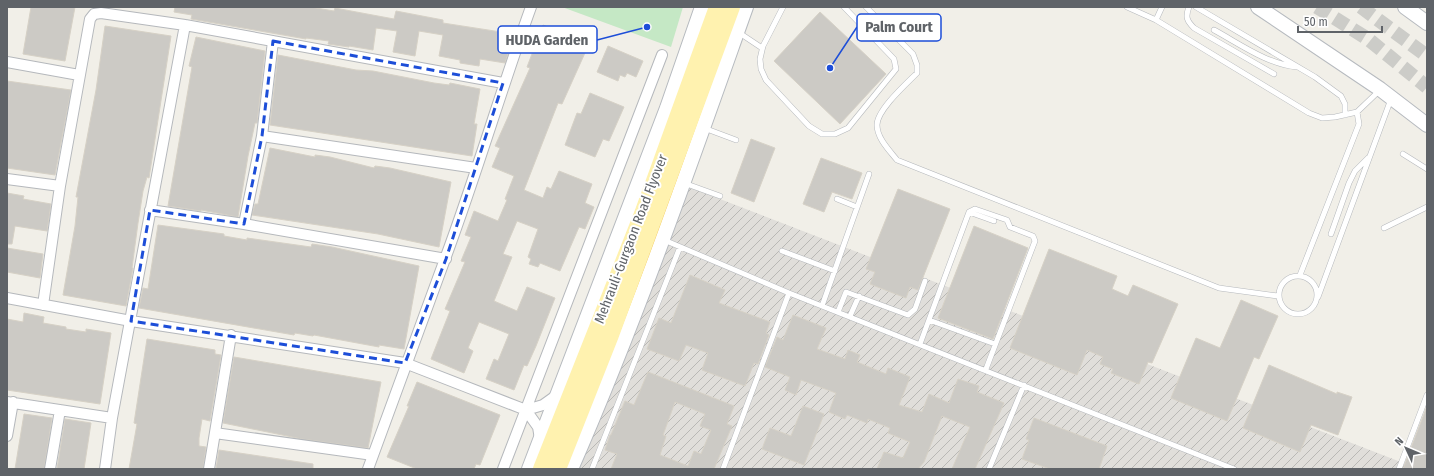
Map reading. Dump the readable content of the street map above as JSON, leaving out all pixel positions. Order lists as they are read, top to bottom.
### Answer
{
  "streets": {
    "main road": ["Mehrauli-Gurgaon Road Flyover"]
  },
  "places": ["HUDA Garden", "Palm Court"],
  "scale_bar": "50 m",
  "north": "top left"
}
